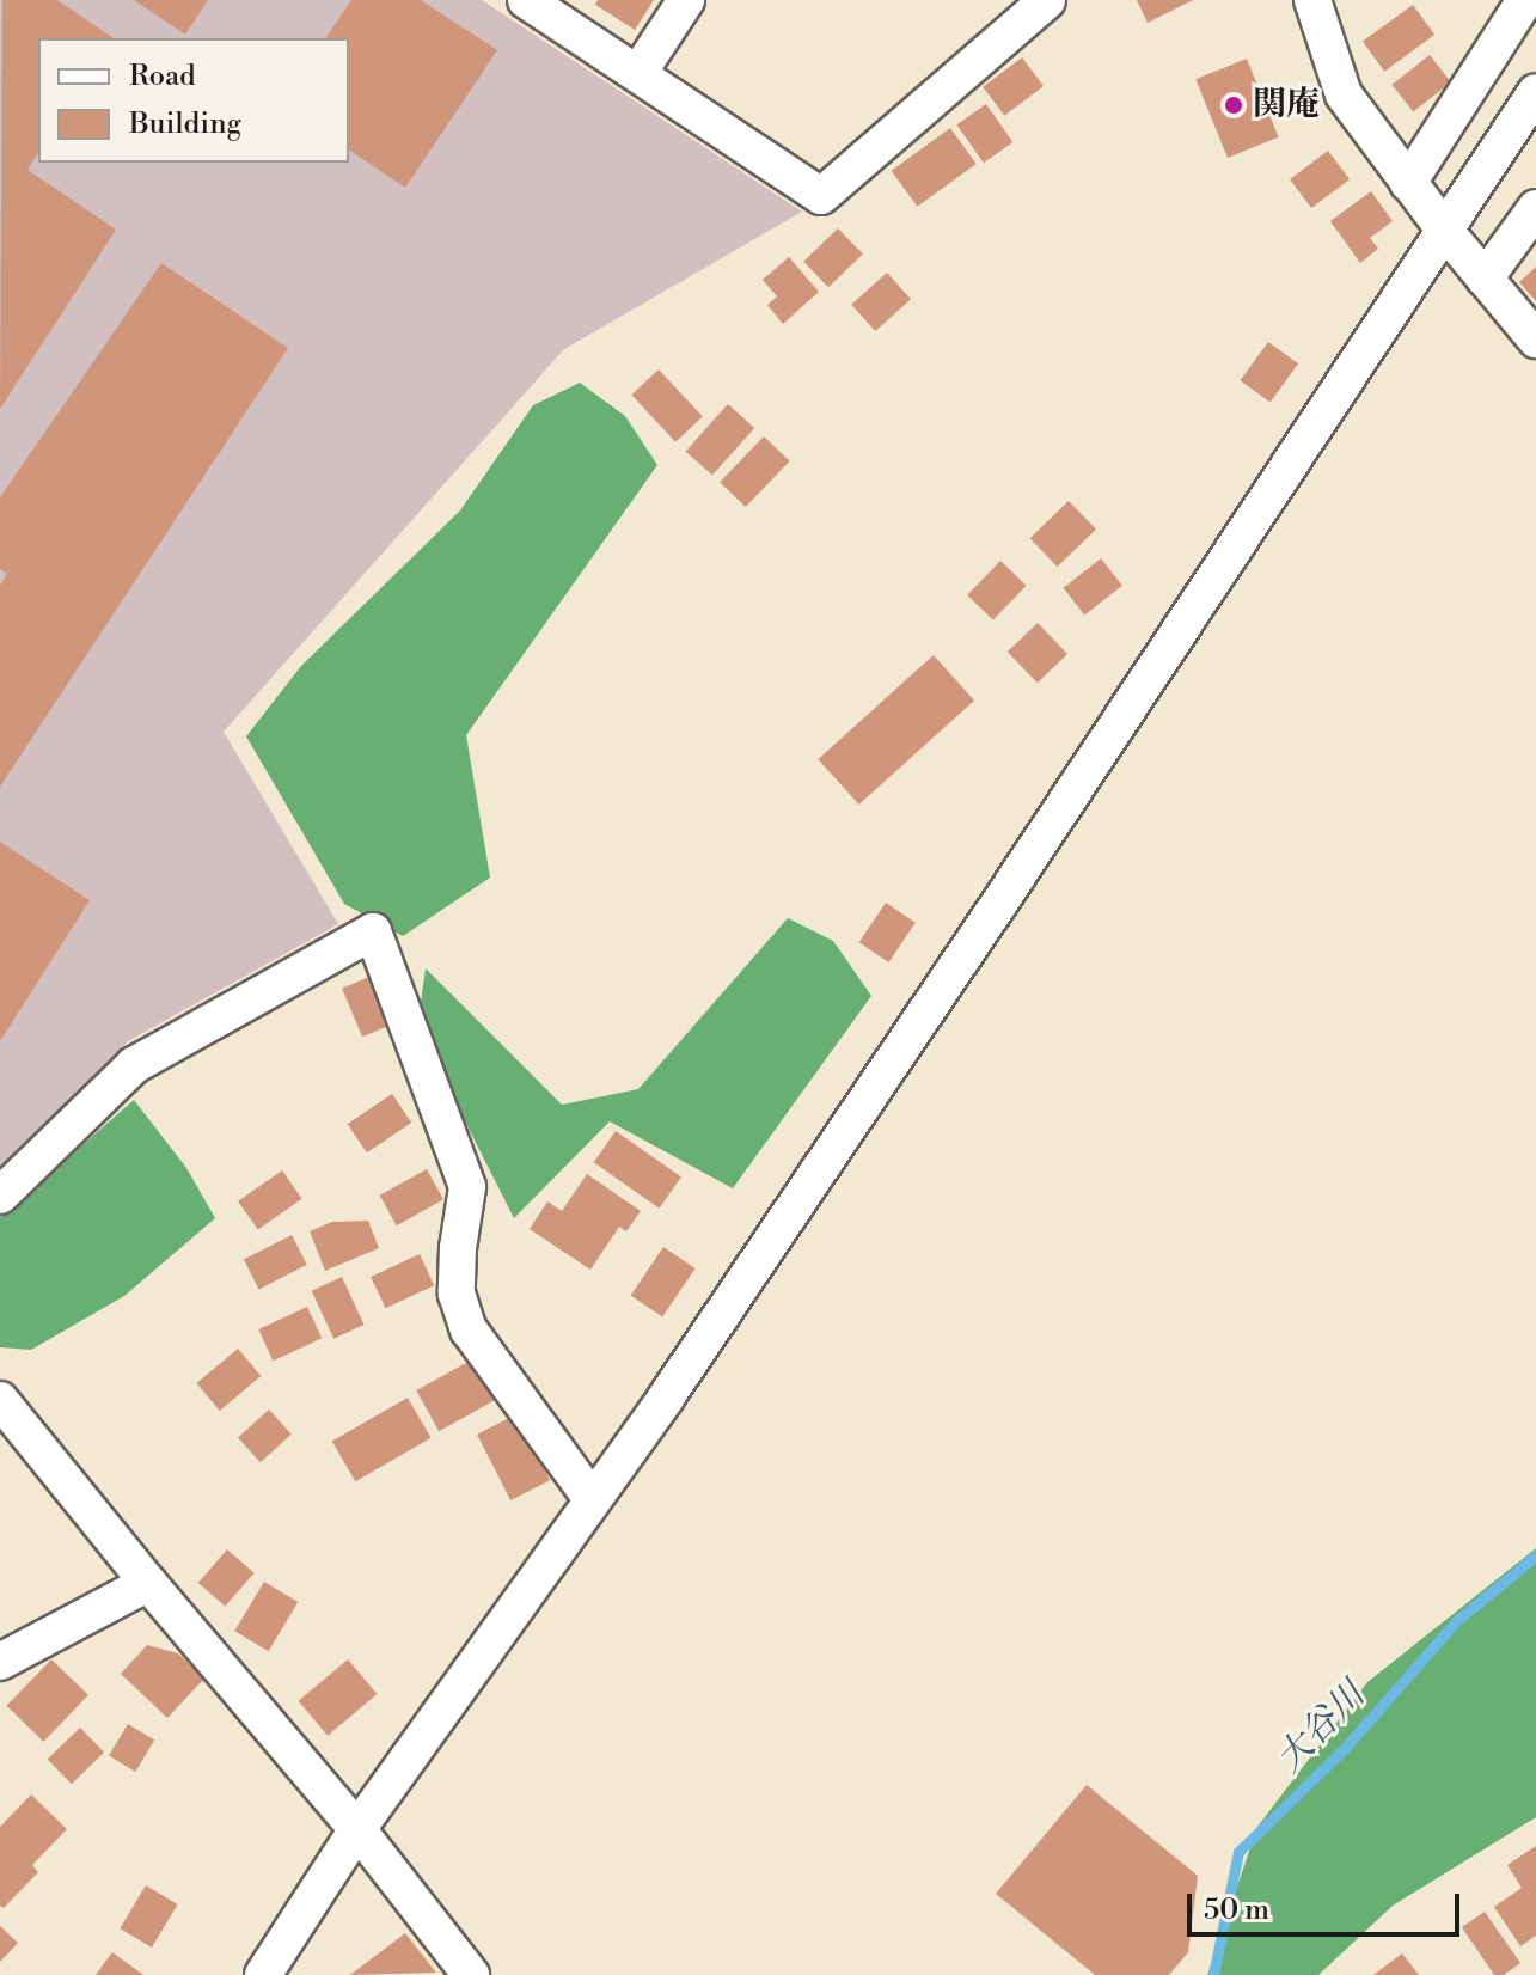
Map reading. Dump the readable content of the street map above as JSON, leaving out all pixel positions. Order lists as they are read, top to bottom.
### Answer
{
  "water": ["大谷川"],
  "places": ["関庵"],
  "legend": ["Road", "Building"],
  "scale_bar": "50 m"
}
